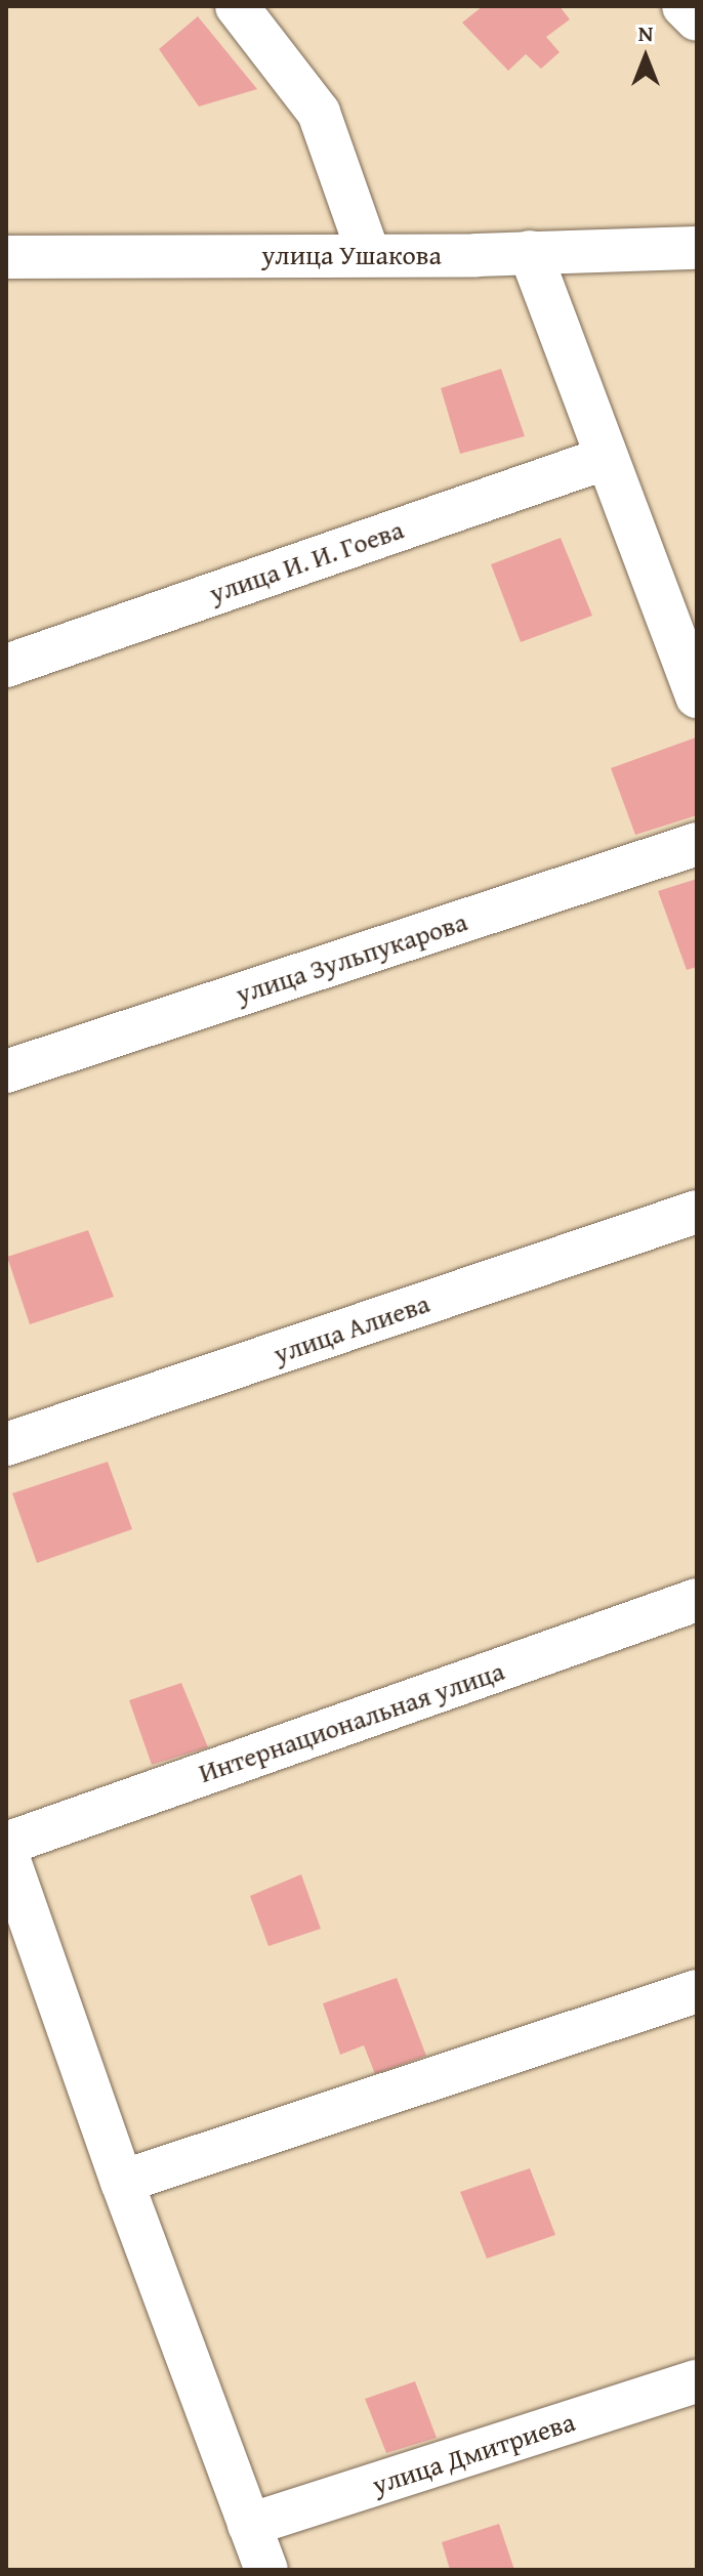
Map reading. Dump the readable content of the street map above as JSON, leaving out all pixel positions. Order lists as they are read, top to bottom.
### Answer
{
  "streets": {
    "street": [
      "улица Ушакова",
      "улица И. И. Гоева",
      "улица Зульпукарова",
      "улица Алиева",
      "Интернациональная улица",
      "улица Дмитриева"
    ]
  },
  "north": "top"
}
